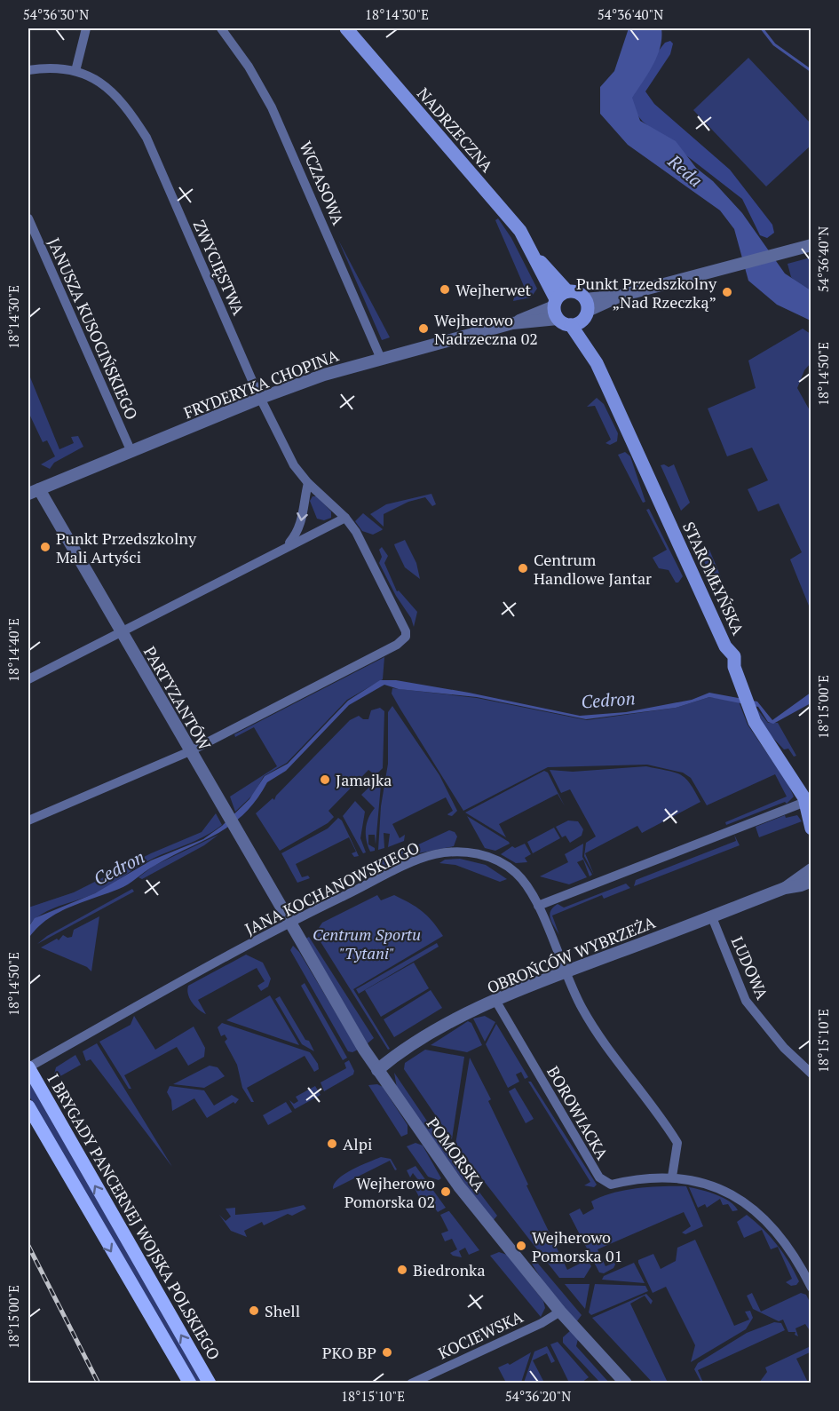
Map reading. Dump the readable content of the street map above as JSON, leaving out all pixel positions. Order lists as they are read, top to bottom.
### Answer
{
  "streets": {
    "main road": ["NADRZECZNA", "STAROMŁYŃSKA", "I BRYGADY PANCERNEJ WOJSKA POLSKIEGO"],
    "street": [
      "WCZASOWA",
      "ZWYCIĘSTWA",
      "JANUSZA KUSOCIŃSKIEGO",
      "FRYDERYKA CHOPINA",
      "PARTYZANTÓW",
      "JANA KOCHANOWSKIEGO",
      "OBROŃCÓW WYBRZEŻA",
      "LUDOWA",
      "BOROWIACKA",
      "POMORSKA",
      "KOCIEWSKA"
    ]
  },
  "crossings": [
    ["NADRZECZNA", "FRYDERYKA CHOPINA"],
    ["WCZASOWA", "FRYDERYKA CHOPINA"],
    ["ZWYCIĘSTWA", "FRYDERYKA CHOPINA"],
    ["ZWYCIĘSTWA", "PARTYZANTÓW"],
    ["JANUSZA KUSOCIŃSKIEGO", "FRYDERYKA CHOPINA"],
    ["FRYDERYKA CHOPINA", "PARTYZANTÓW"],
    ["PARTYZANTÓW", "JANA KOCHANOWSKIEGO"],
    ["PARTYZANTÓW", "POMORSKA"],
    ["JANA KOCHANOWSKIEGO", "OBROŃCÓW WYBRZEŻA"],
    ["JANA KOCHANOWSKIEGO", "BOROWIACKA"],
    ["JANA KOCHANOWSKIEGO", "POMORSKA"],
    ["JANA KOCHANOWSKIEGO", "I BRYGADY PANCERNEJ WOJSKA POLSKIEGO"],
    ["OBROŃCÓW WYBRZEŻA", "LUDOWA"],
    ["OBROŃCÓW WYBRZEŻA", "BOROWIACKA"],
    ["OBROŃCÓW WYBRZEŻA", "POMORSKA"],
    ["POMORSKA", "KOCIEWSKA"]
  ],
  "water": ["Reda", "Cedron"],
  "parks": ["Centrum Sportu \"Tytani\""],
  "places": [
    "Wejherwet",
    "Punkt Przedszkolny „Nad Rzeczką”",
    "Wejherowo Nadrzeczna 02",
    "Punkt Przedszkolny Mali Artyści",
    "Centrum Handlowe Jantar",
    "Jamajka",
    "Alpi",
    "Wejherowo Pomorska 02",
    "Wejherowo Pomorska 01",
    "Biedronka",
    "Shell",
    "PKO BP"
  ],
  "coordinates": [
    "54°36'30\"N",
    "18°14'30\"E",
    "54°36'40\"N",
    "18°14'50\"E",
    "18°14'40\"E",
    "18°15'00\"E",
    "18°15'10\"E",
    "54°36'20\"N"
  ]
}
